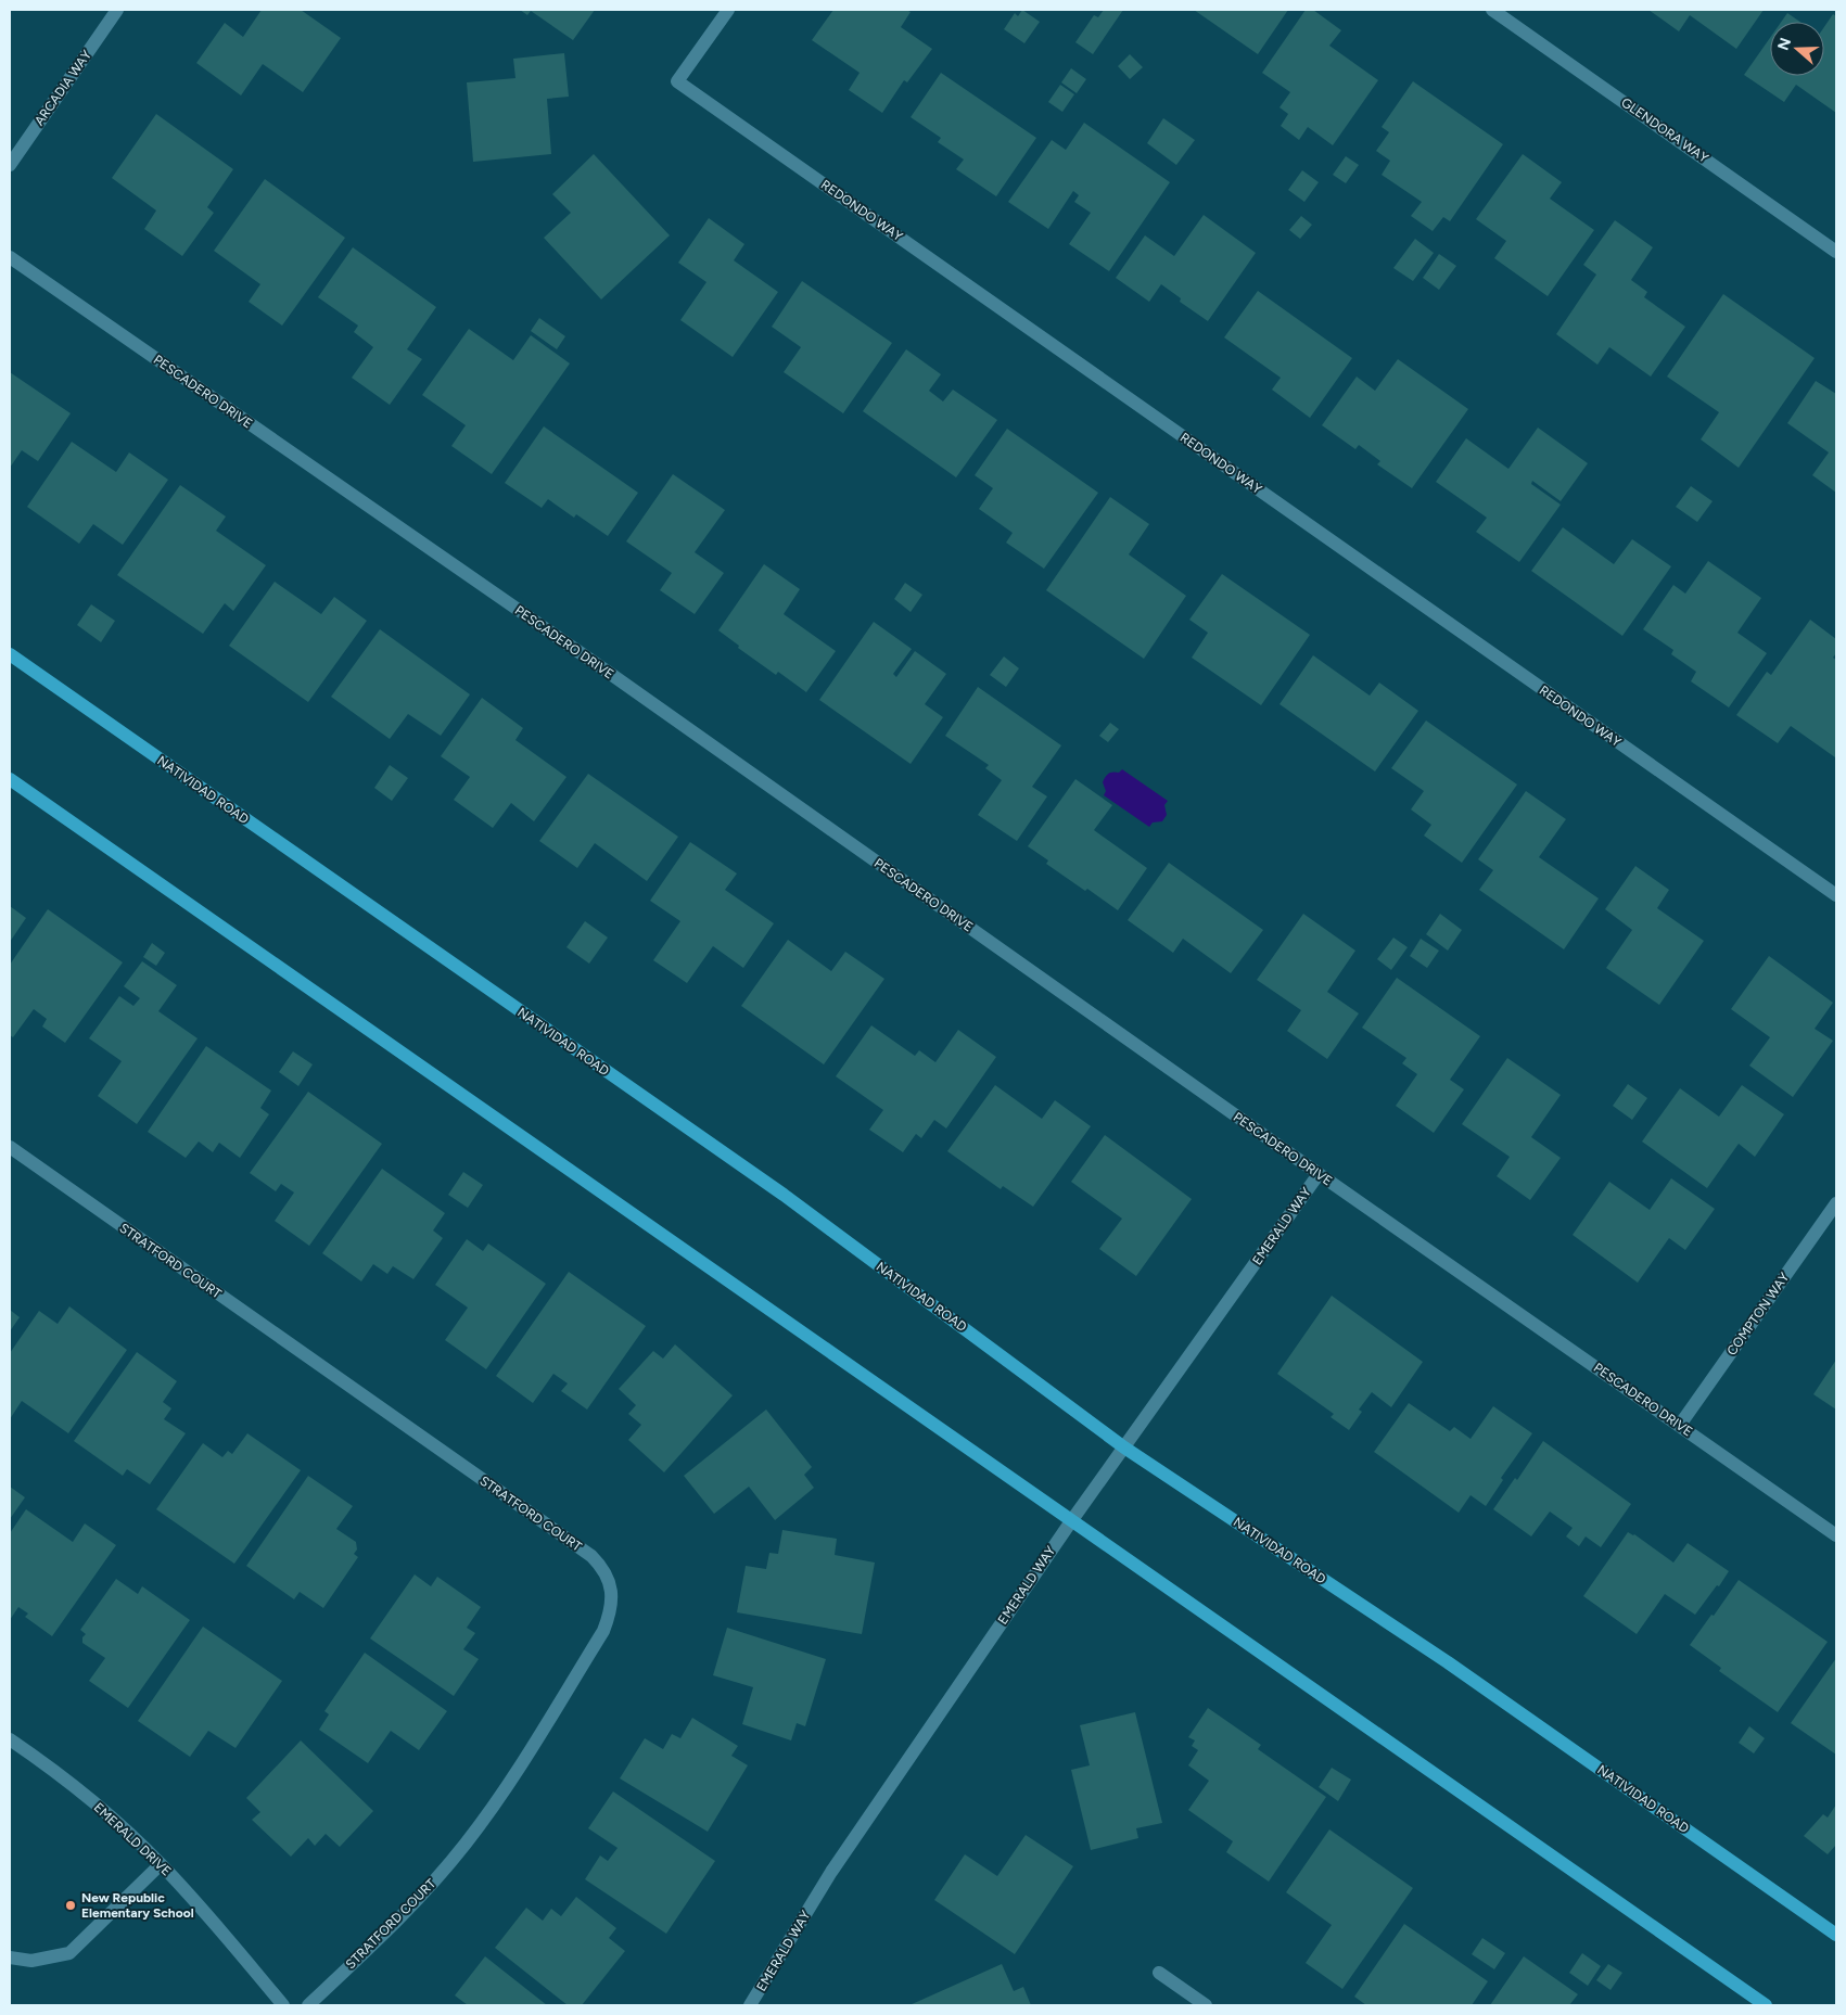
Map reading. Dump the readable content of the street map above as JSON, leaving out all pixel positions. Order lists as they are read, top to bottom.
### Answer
{
  "streets": {
    "main road": ["NATIVIDAD ROAD"],
    "street": [
      "ARCADIA WAY",
      "GLENDORA WAY",
      "REDONDO WAY",
      "PESCADERO DRIVE",
      "EMERALD WAY",
      "STRATFORD COURT",
      "COMPTON WAY",
      "EMERALD DRIVE"
    ]
  },
  "crossings": [
    ["PESCADERO DRIVE", "EMERALD WAY"],
    ["PESCADERO DRIVE", "COMPTON WAY"],
    ["NATIVIDAD ROAD", "EMERALD WAY"]
  ],
  "places": ["New Republic Elementary School"],
  "north": "left"
}
